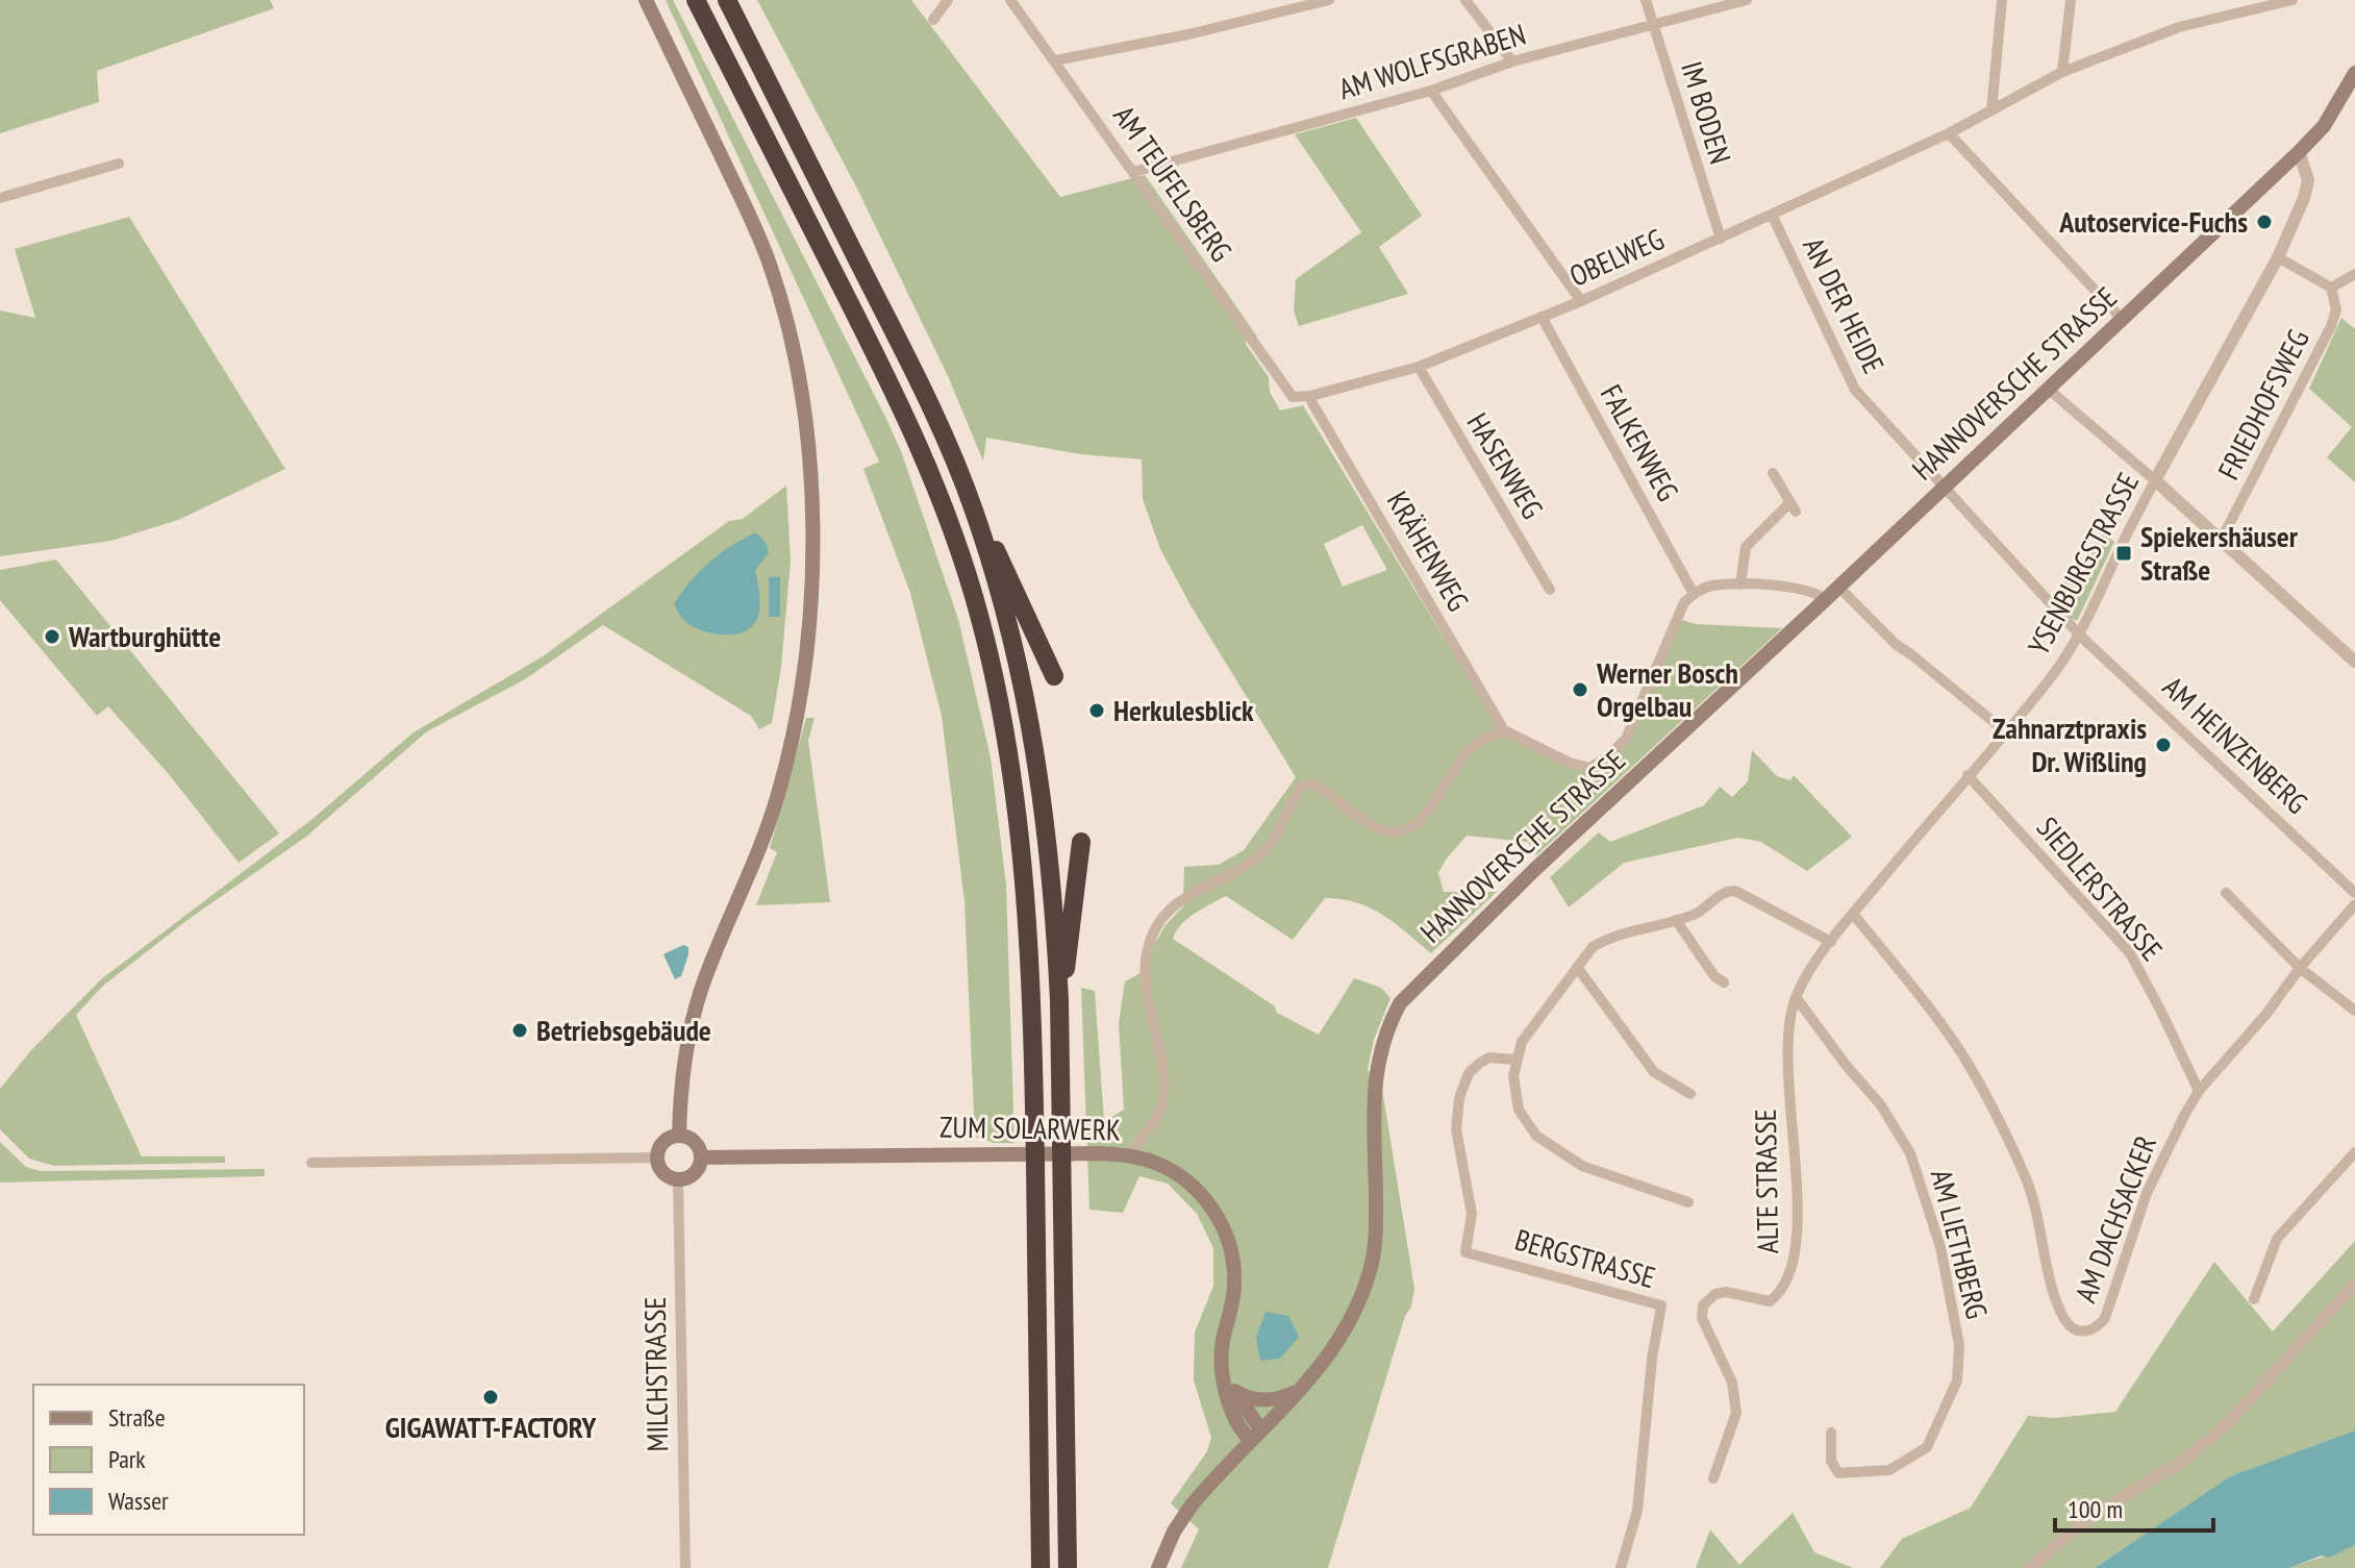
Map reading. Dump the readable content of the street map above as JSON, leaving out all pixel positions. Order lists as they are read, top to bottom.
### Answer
{
  "streets": {
    "main road": ["HANNOVERSCHE STRASSE", "ZUM SOLARWERK"],
    "street": [
      "AM WOLFSGRABEN",
      "IM BODEN",
      "AM TEUFELSBERG",
      "OBELWEG",
      "AN DER HEIDE",
      "FRIEDHOFSWEG",
      "FALKENWEG",
      "HASENWEG",
      "KRÄHENWEG",
      "YSENBURGSTRASSE",
      "AM HEINZENBERG",
      "SIEDLERSTRASSE",
      "ALTE STRASSE",
      "AM DACHSACKER",
      "AM LIETHBERG",
      "BERGSTRASSE",
      "MILCHSTRASSE"
    ]
  },
  "crossings": [
    ["AM WOLFSGRABEN", "IM BODEN"],
    ["AM WOLFSGRABEN", "AM TEUFELSBERG"],
    ["IM BODEN", "OBELWEG"],
    ["AM TEUFELSBERG", "OBELWEG"],
    ["OBELWEG", "AN DER HEIDE"],
    ["OBELWEG", "FALKENWEG"],
    ["OBELWEG", "HASENWEG"],
    ["OBELWEG", "KRÄHENWEG"],
    ["AN DER HEIDE", "HANNOVERSCHE STRASSE"],
    ["AN DER HEIDE", "YSENBURGSTRASSE"],
    ["AN DER HEIDE", "AM HEINZENBERG"],
    ["HANNOVERSCHE STRASSE", "YSENBURGSTRASSE"],
    ["HANNOVERSCHE STRASSE", "ZUM SOLARWERK"],
    ["YSENBURGSTRASSE", "AM HEINZENBERG"],
    ["YSENBURGSTRASSE", "SIEDLERSTRASSE"],
    ["YSENBURGSTRASSE", "ALTE STRASSE"],
    ["YSENBURGSTRASSE", "AM DACHSACKER"],
    ["YSENBURGSTRASSE", "AM LIETHBERG"],
    ["SIEDLERSTRASSE", "AM DACHSACKER"],
    ["ZUM SOLARWERK", "MILCHSTRASSE"],
    ["ALTE STRASSE", "AM LIETHBERG"]
  ],
  "places": {
    "other": [
      "Autoservice-Fuchs",
      "Wartburghütte",
      "Werner Bosch Orgelbau",
      "Herkulesblick",
      "Zahnarztpraxis Dr. Wißling",
      "Betriebsgebäude",
      "GIGAWATT-FACTORY"
    ],
    "transit": ["Spiekershäuser Straße"]
  },
  "legend": ["Straße", "Park", "Wasser"],
  "scale_bar": "100 m"
}
